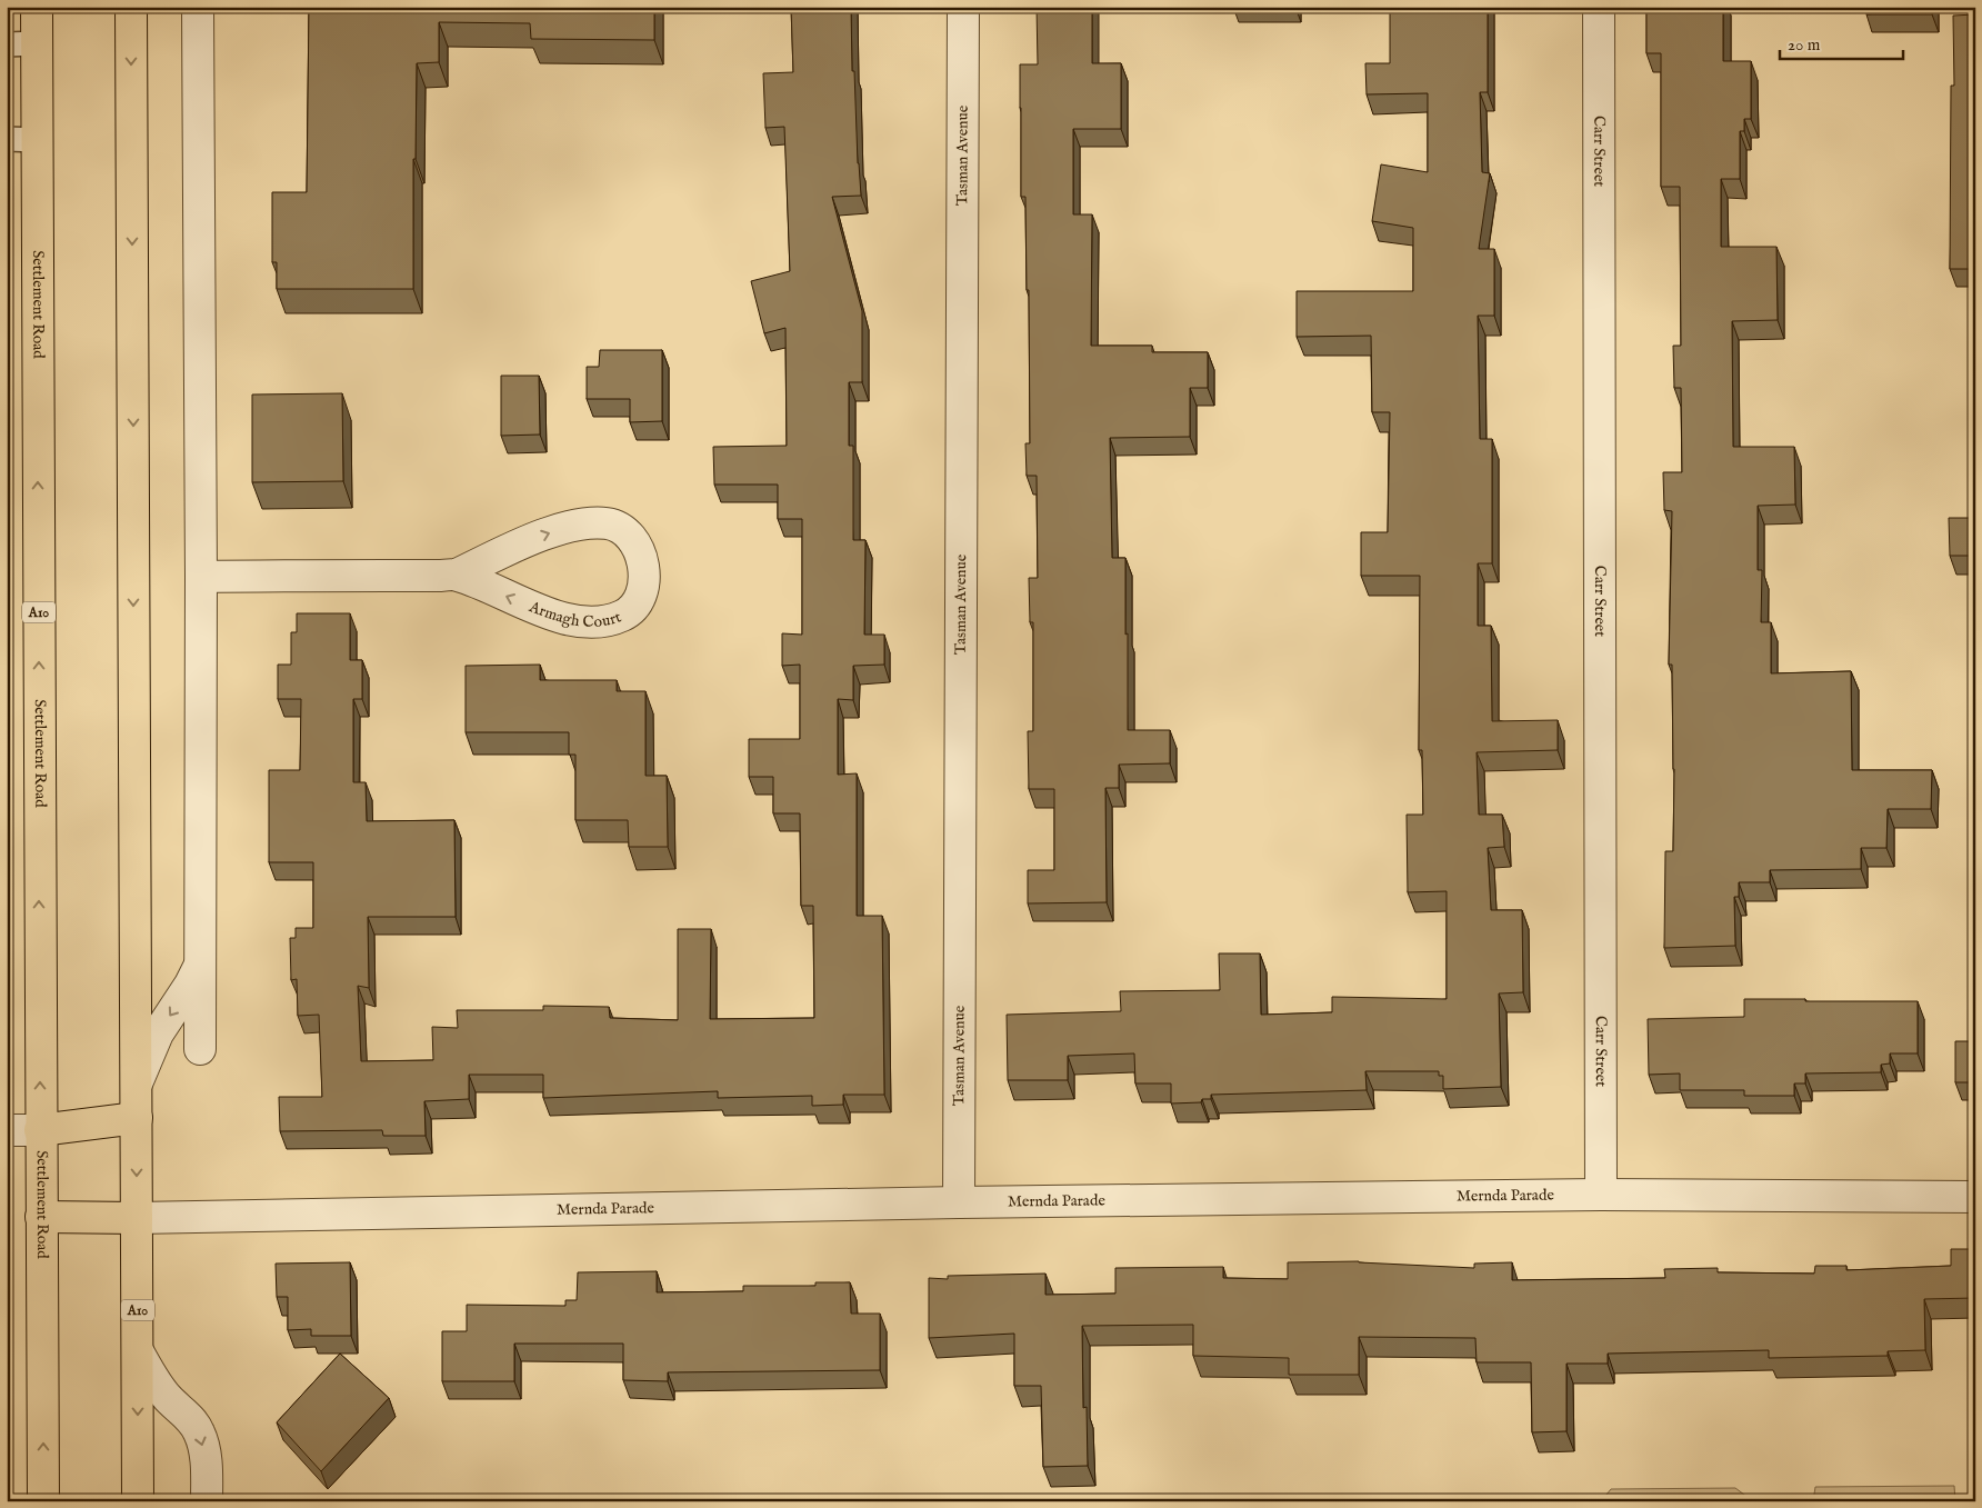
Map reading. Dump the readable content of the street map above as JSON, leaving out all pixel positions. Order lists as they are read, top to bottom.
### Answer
{
  "streets": {
    "highway": ["Settlement Road", "A10"],
    "street": [
      "Carr Street",
      "Tasman Avenue",
      "Armagh Court",
      "Mernda Parade"
    ]
  },
  "crossings": [
    ["Carr Street", "Mernda Parade"],
    ["Tasman Avenue", "Mernda Parade"],
    ["A10", "Mernda Parade"]
  ],
  "scale_bar": "20 m"
}
